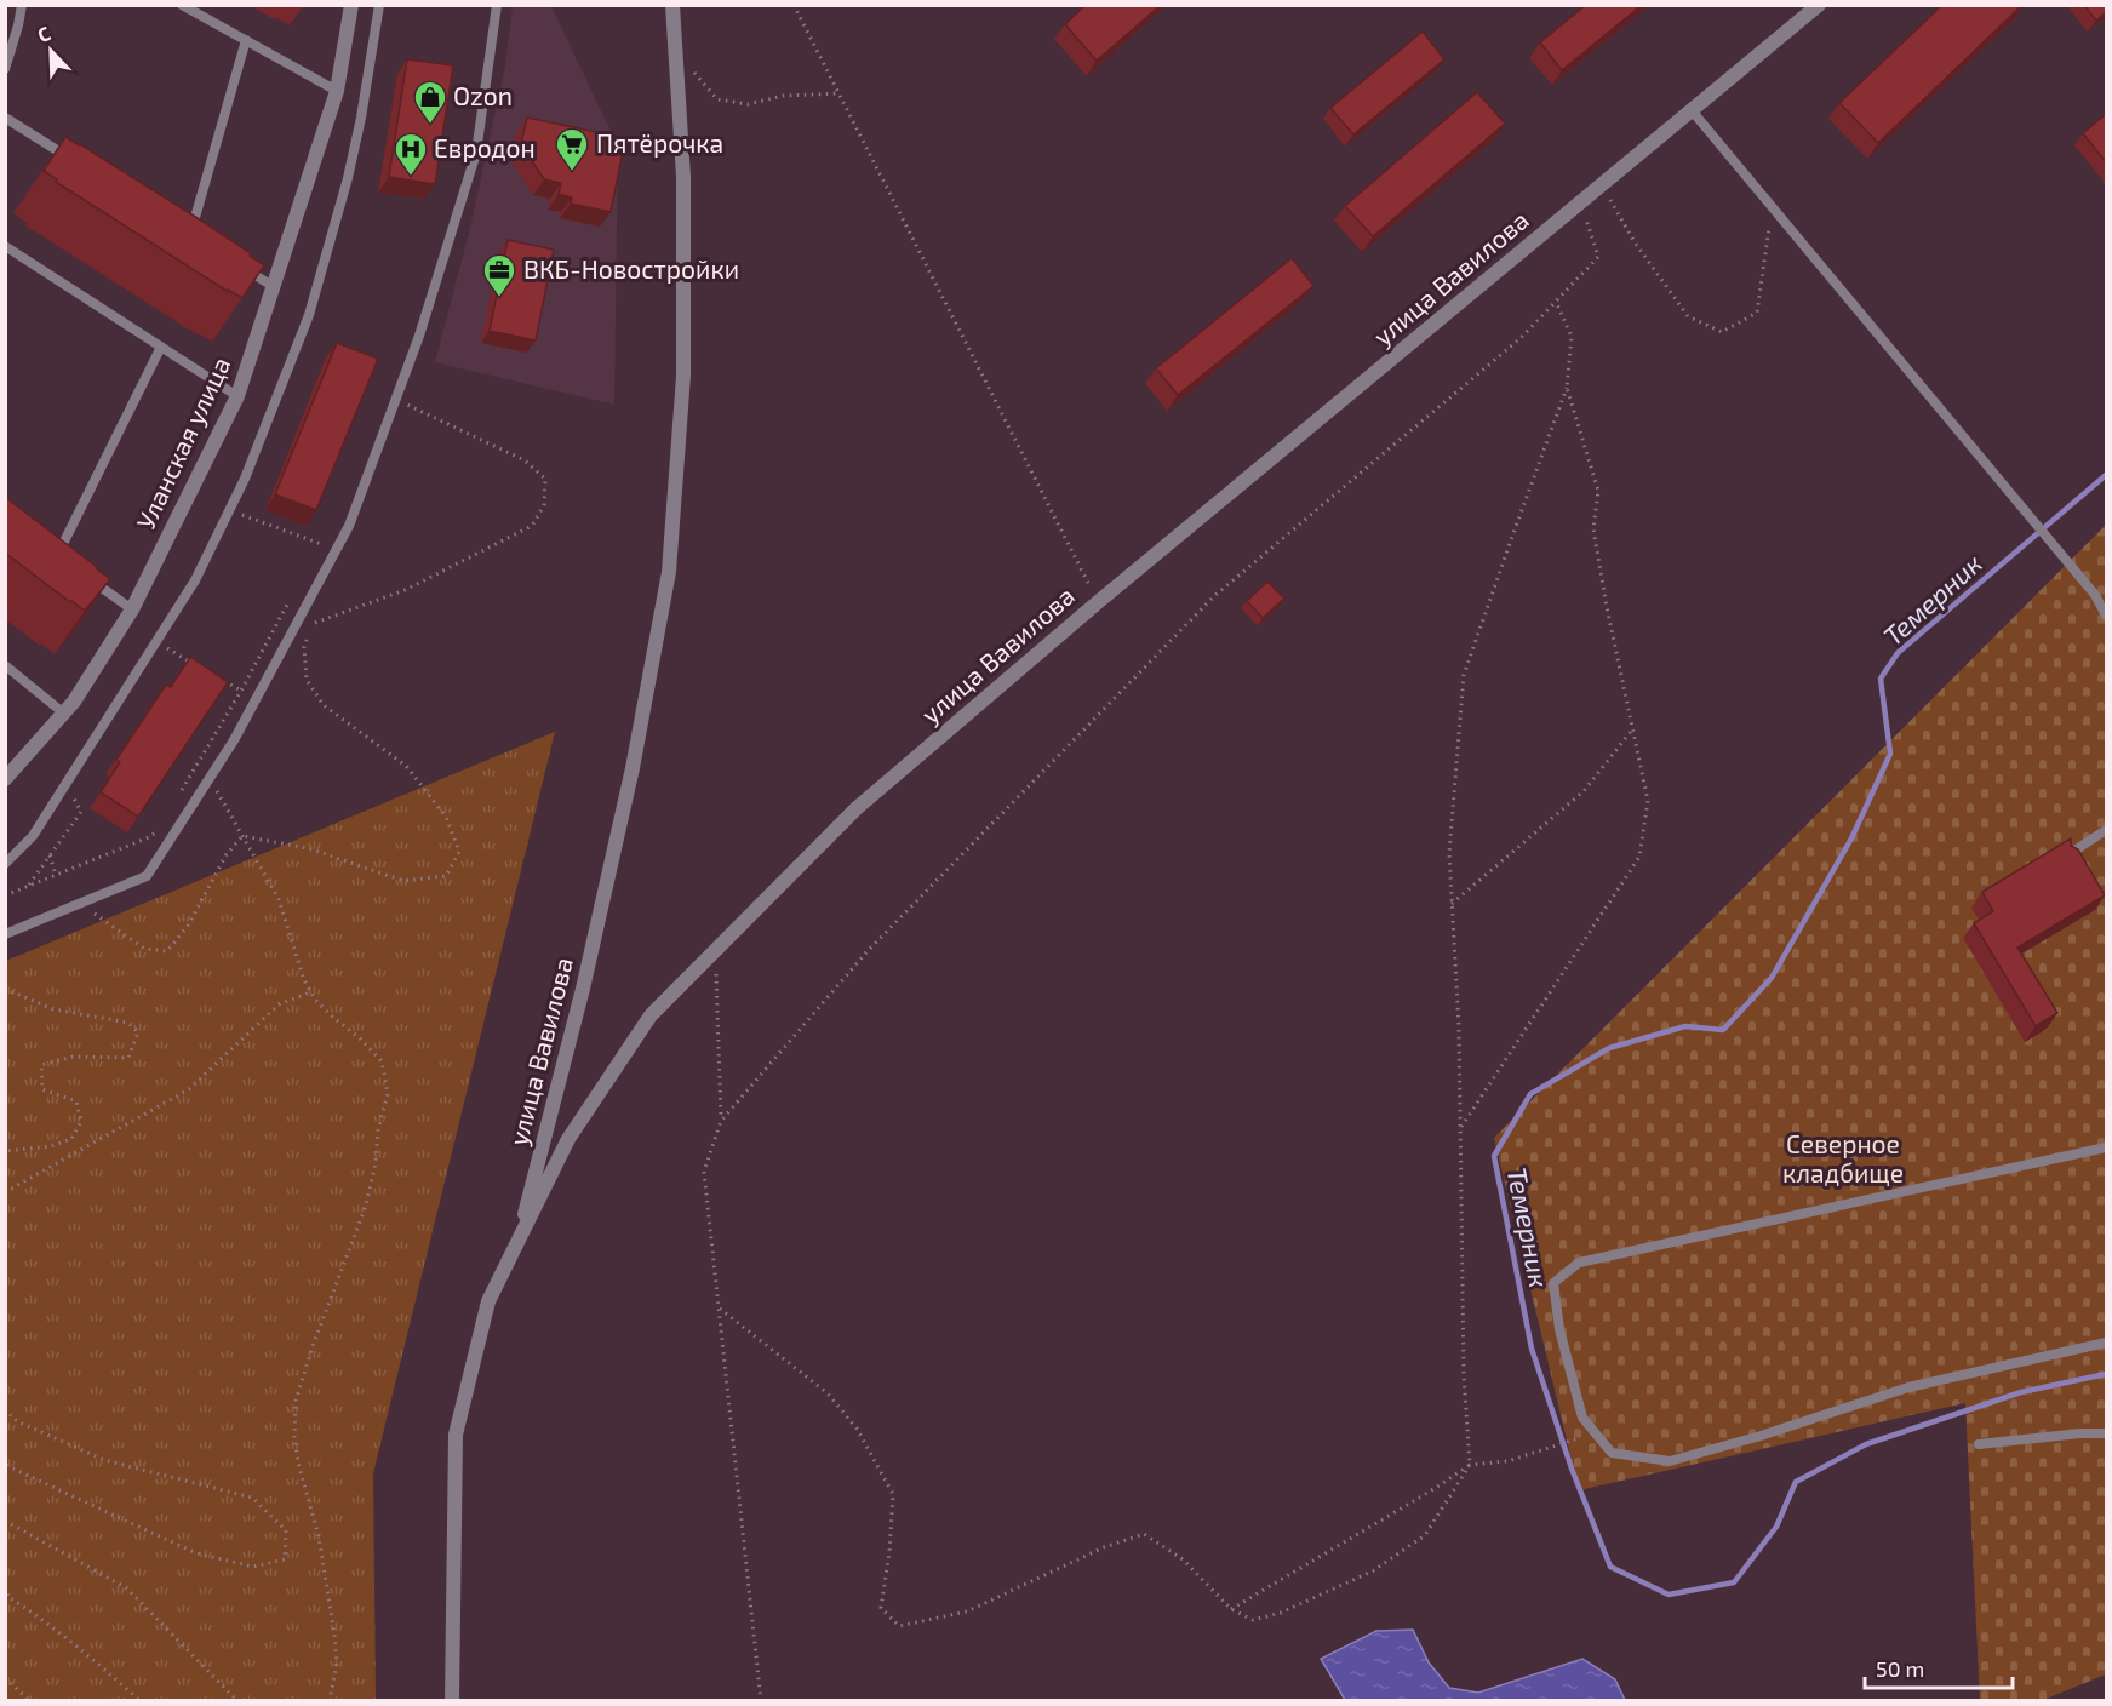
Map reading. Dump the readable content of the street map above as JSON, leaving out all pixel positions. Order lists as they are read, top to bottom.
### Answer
{
  "streets": {
    "street": ["улица Вавилова", "Уланская улица"]
  },
  "water": ["Темерник"],
  "parks": ["Северное кладбище"],
  "places": {
    "shop": ["Ozon"],
    "supermarket": ["Пятёрочка"],
    "hospital": ["Евродон"],
    "office": ["ВКБ-Новостройки"]
  },
  "scale_bar": "50 m",
  "north": "top left"
}
